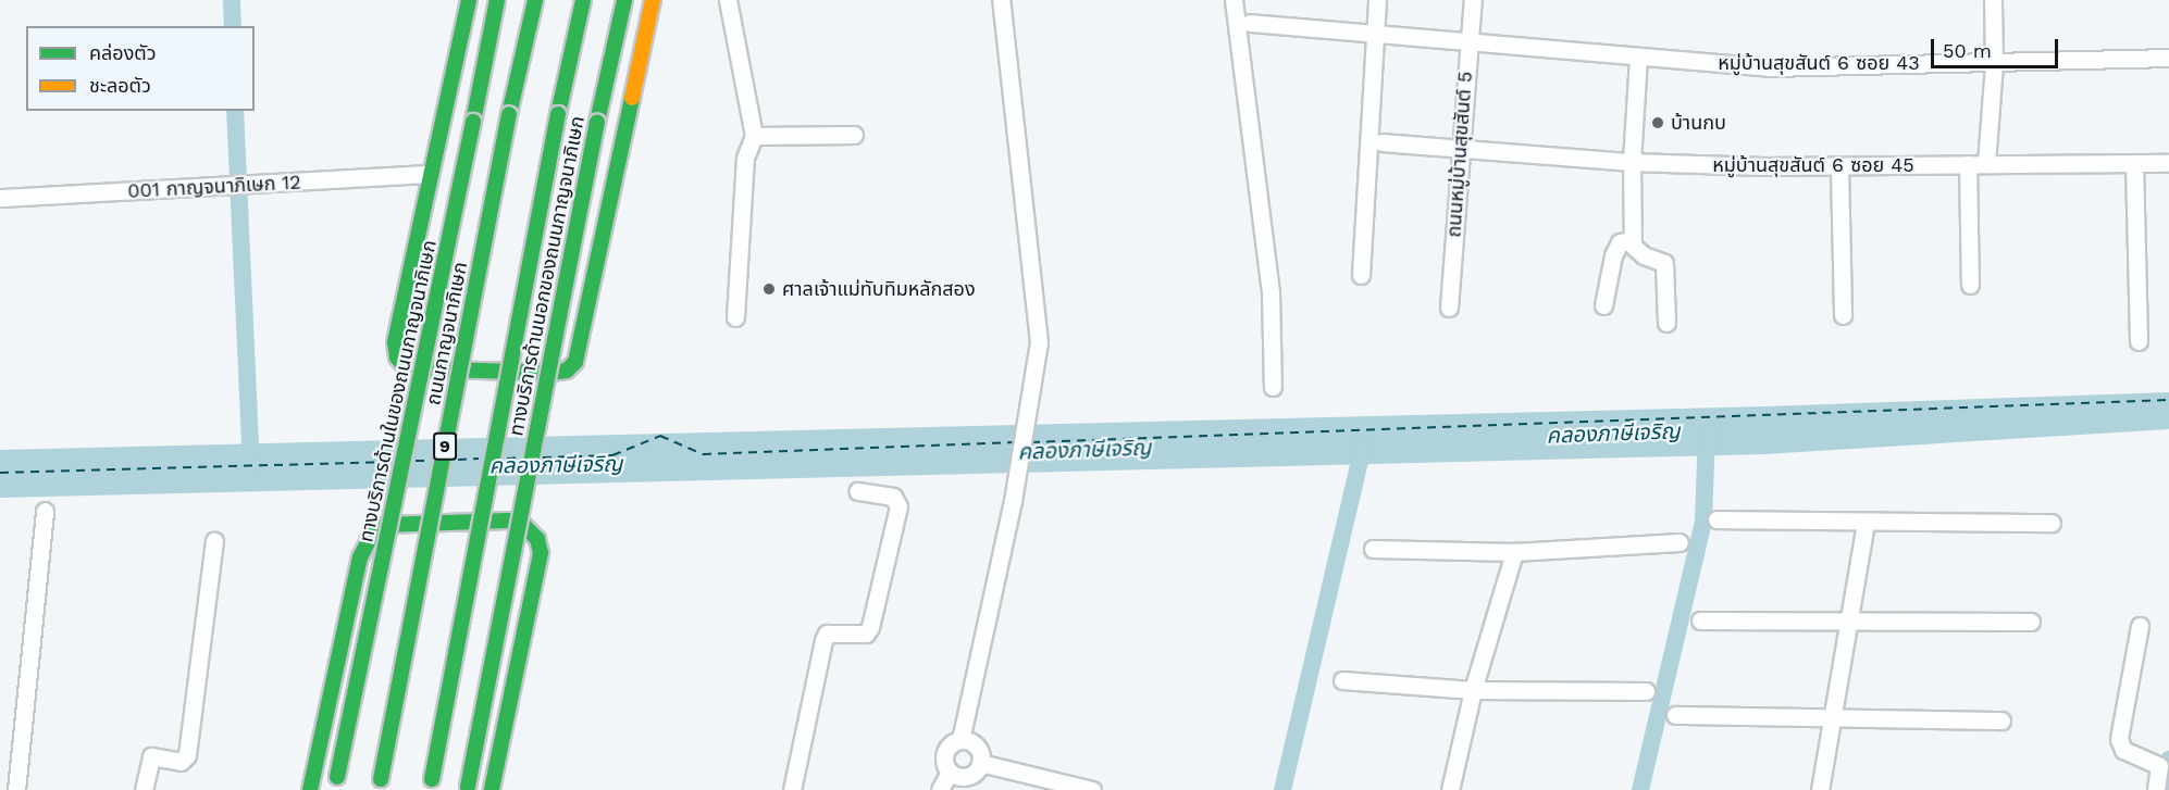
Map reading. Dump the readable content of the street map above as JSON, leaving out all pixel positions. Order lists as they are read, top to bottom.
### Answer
{
  "streets": {
    "main road": [
      "ทางบริการด้านนอกของถนนกาญจนาภิเษก",
      "ถนนกาญจนาภิเษก",
      "ทางบริการด้านในของถนนกาญจนาภิเษก",
      "9"
    ],
    "street": [
      "หมู่บ้านสุขสันต์ 6 ซอย 43",
      "ถนนหมู่บ้านสุขสันต์ 5",
      "หมู่บ้านสุขสันต์ 6 ซอย 45",
      "001 กาญจนาภิเษก 12"
    ]
  },
  "crossings": [
    ["หมู่บ้านสุขสันต์ 6 ซอย 43", "ถนนหมู่บ้านสุขสันต์ 5"],
    ["ถนนหมู่บ้านสุขสันต์ 5", "หมู่บ้านสุขสันต์ 6 ซอย 45"]
  ],
  "water": ["คลองภาษีเจริญ"],
  "places": ["บ้านกบ", "ศาลเจ้าแม่ทับทิมหลักสอง"],
  "legend": ["คล่องตัว", "ชะลอตัว"],
  "scale_bar": "50 m"
}
